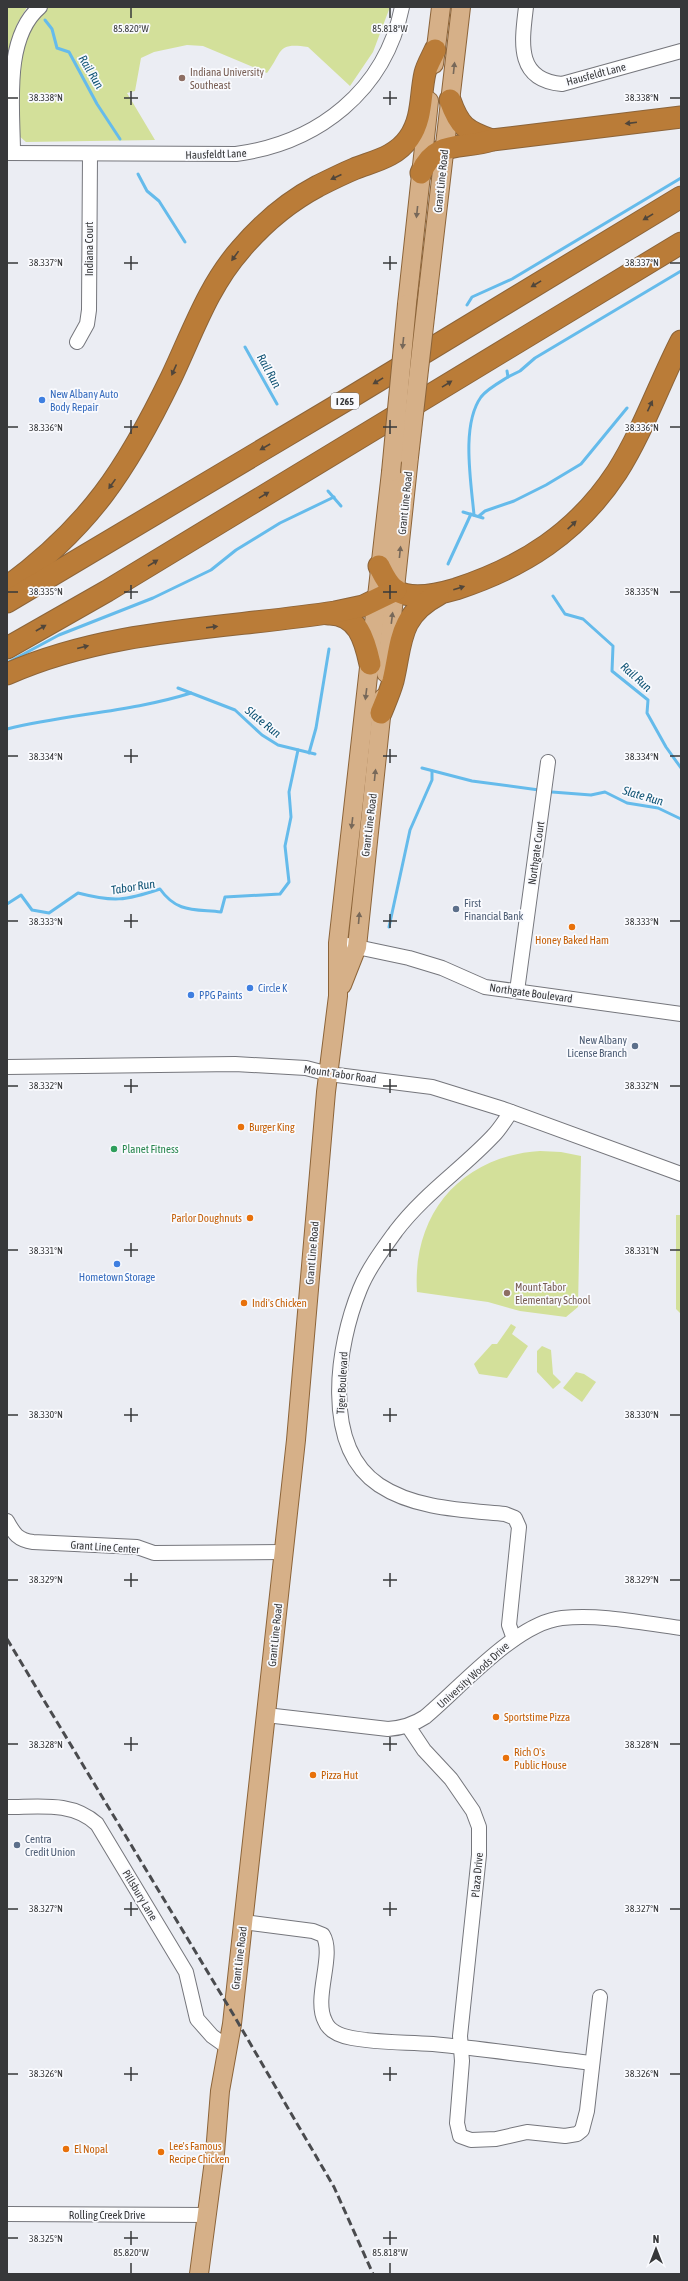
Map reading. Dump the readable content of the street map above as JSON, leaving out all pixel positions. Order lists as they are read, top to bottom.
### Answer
{
  "streets": {
    "highway": ["I 265"],
    "main road": ["Grant Line Road"],
    "street": [
      "Hausfeldt Lane",
      "Indiana Court",
      "Northgate Court",
      "Northgate Boulevard",
      "Mount Tabor Road",
      "Tiger Boulevard",
      "Grant Line Center",
      "University Woods Drive",
      "Plaza Drive",
      "Pillsbury Lane",
      "Rolling Creek Drive"
    ]
  },
  "crossings": [
    ["Hausfeldt Lane", "Indiana Court"],
    ["Grant Line Road", "Northgate Boulevard"],
    ["Grant Line Road", "Mount Tabor Road"],
    ["Grant Line Road", "Grant Line Center"],
    ["Grant Line Road", "University Woods Drive"],
    ["Grant Line Road", "Pillsbury Lane"],
    ["Grant Line Road", "Rolling Creek Drive"],
    ["Northgate Court", "Northgate Boulevard"],
    ["Mount Tabor Road", "Tiger Boulevard"],
    ["Tiger Boulevard", "University Woods Drive"],
    ["University Woods Drive", "Plaza Drive"]
  ],
  "water": ["Rail Run", "Slate Run", "Tabor Run"],
  "places": [
    "Indiana University Southeast",
    "New Albany Auto Body Repair",
    "First Financial Bank",
    "Honey Baked Ham",
    "Circle K",
    "PPG Paints",
    "New Albany License Branch",
    "Burger King",
    "Planet Fitness",
    "Parlor Doughnuts",
    "Hometown Storage",
    "Mount Tabor Elementary School",
    "Indi's Chicken",
    "Sportstime Pizza",
    "Rich O's Public House",
    "Pizza Hut",
    "Centra Credit Union",
    "El Nopal",
    "Lee's Famous Recipe Chicken"
  ],
  "north": "top",
  "coordinates": [
    "85.820°W",
    "85.818°W",
    "38.338°N",
    "38.337°N",
    "38.336°N",
    "38.335°N",
    "38.334°N",
    "38.333°N",
    "38.332°N",
    "38.331°N",
    "38.330°N",
    "38.329°N",
    "38.328°N",
    "38.327°N",
    "38.326°N",
    "38.325°N"
  ]
}
